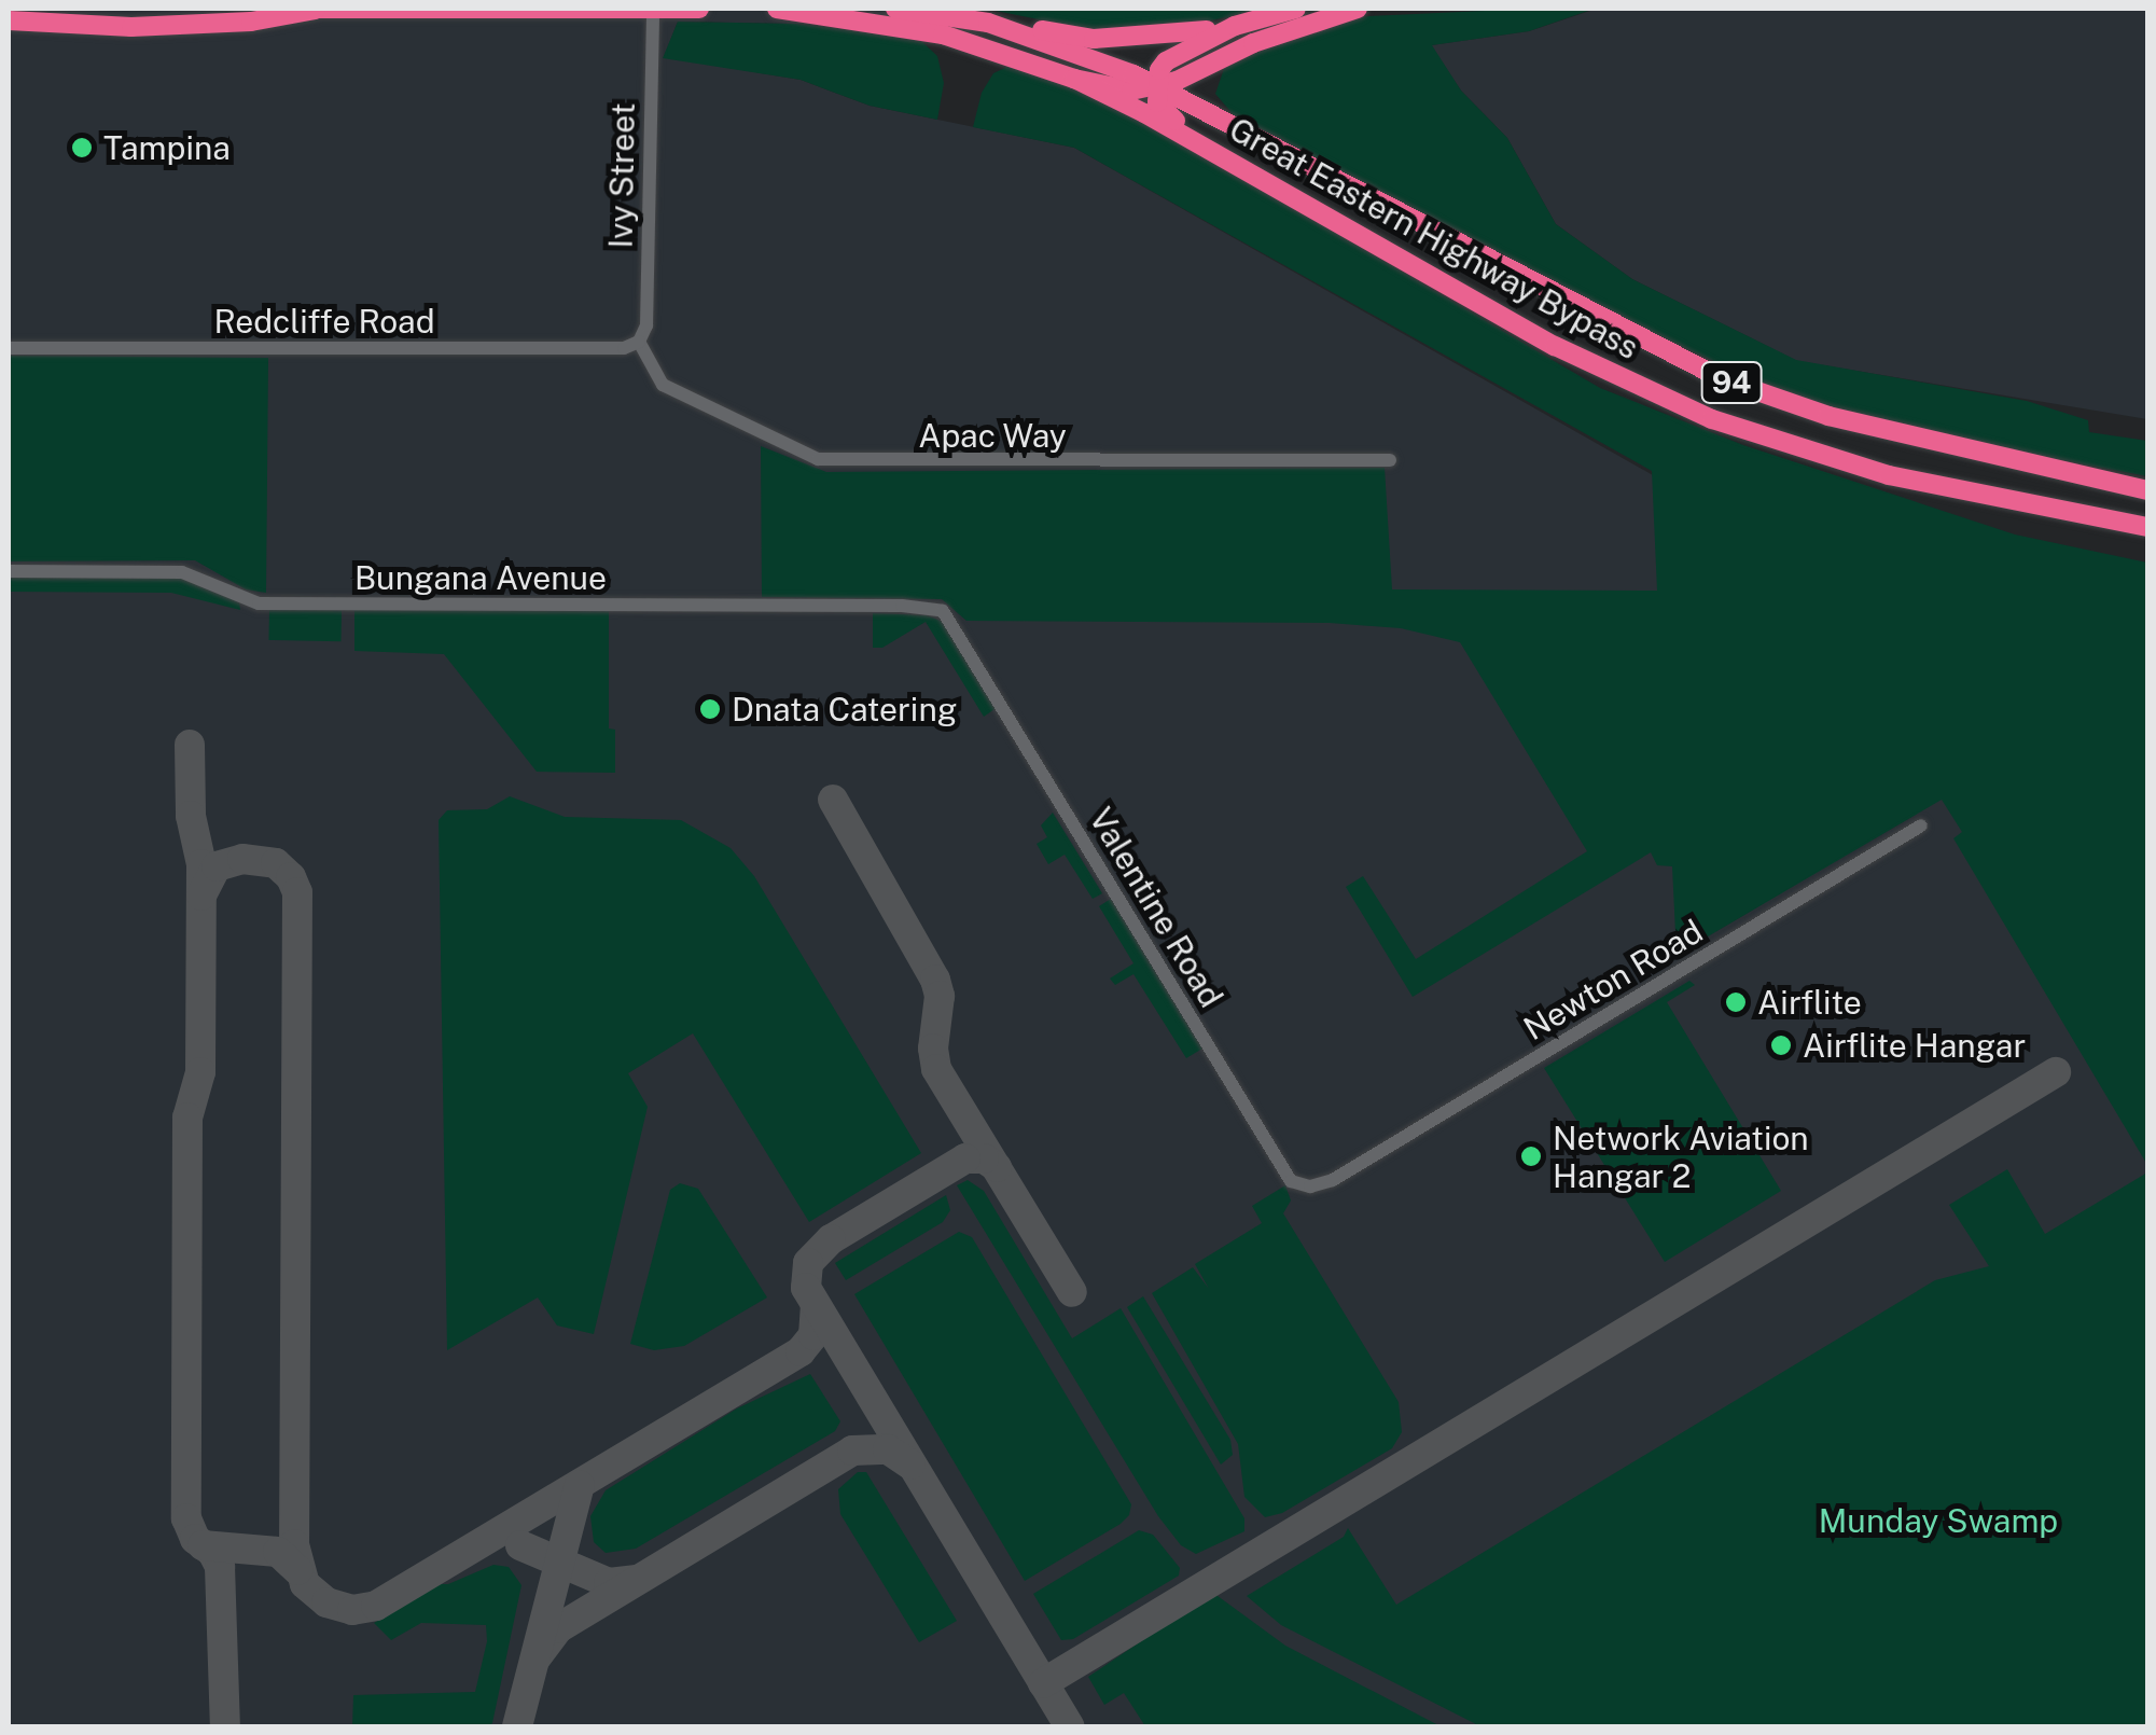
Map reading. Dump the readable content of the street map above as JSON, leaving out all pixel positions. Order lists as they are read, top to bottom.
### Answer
{
  "streets": {
    "highway": ["Great Eastern Highway Bypass", "94"],
    "street": [
      "Ivy Street",
      "Redcliffe Road",
      "Apac Way",
      "Bungana Avenue",
      "Valentine Road",
      "Newton Road"
    ]
  },
  "crossings": [
    ["Ivy Street", "Redcliffe Road"],
    ["Ivy Street", "Apac Way"],
    ["Great Eastern Highway Bypass", "94"],
    ["Redcliffe Road", "Apac Way"],
    ["Bungana Avenue", "Valentine Road"],
    ["Valentine Road", "Newton Road"]
  ],
  "parks": ["Munday Swamp"],
  "places": [
    "Tampina",
    "Dnata Catering",
    "Airflite",
    "Airflite Hangar",
    "Network Aviation Hangar 2"
  ]
}
